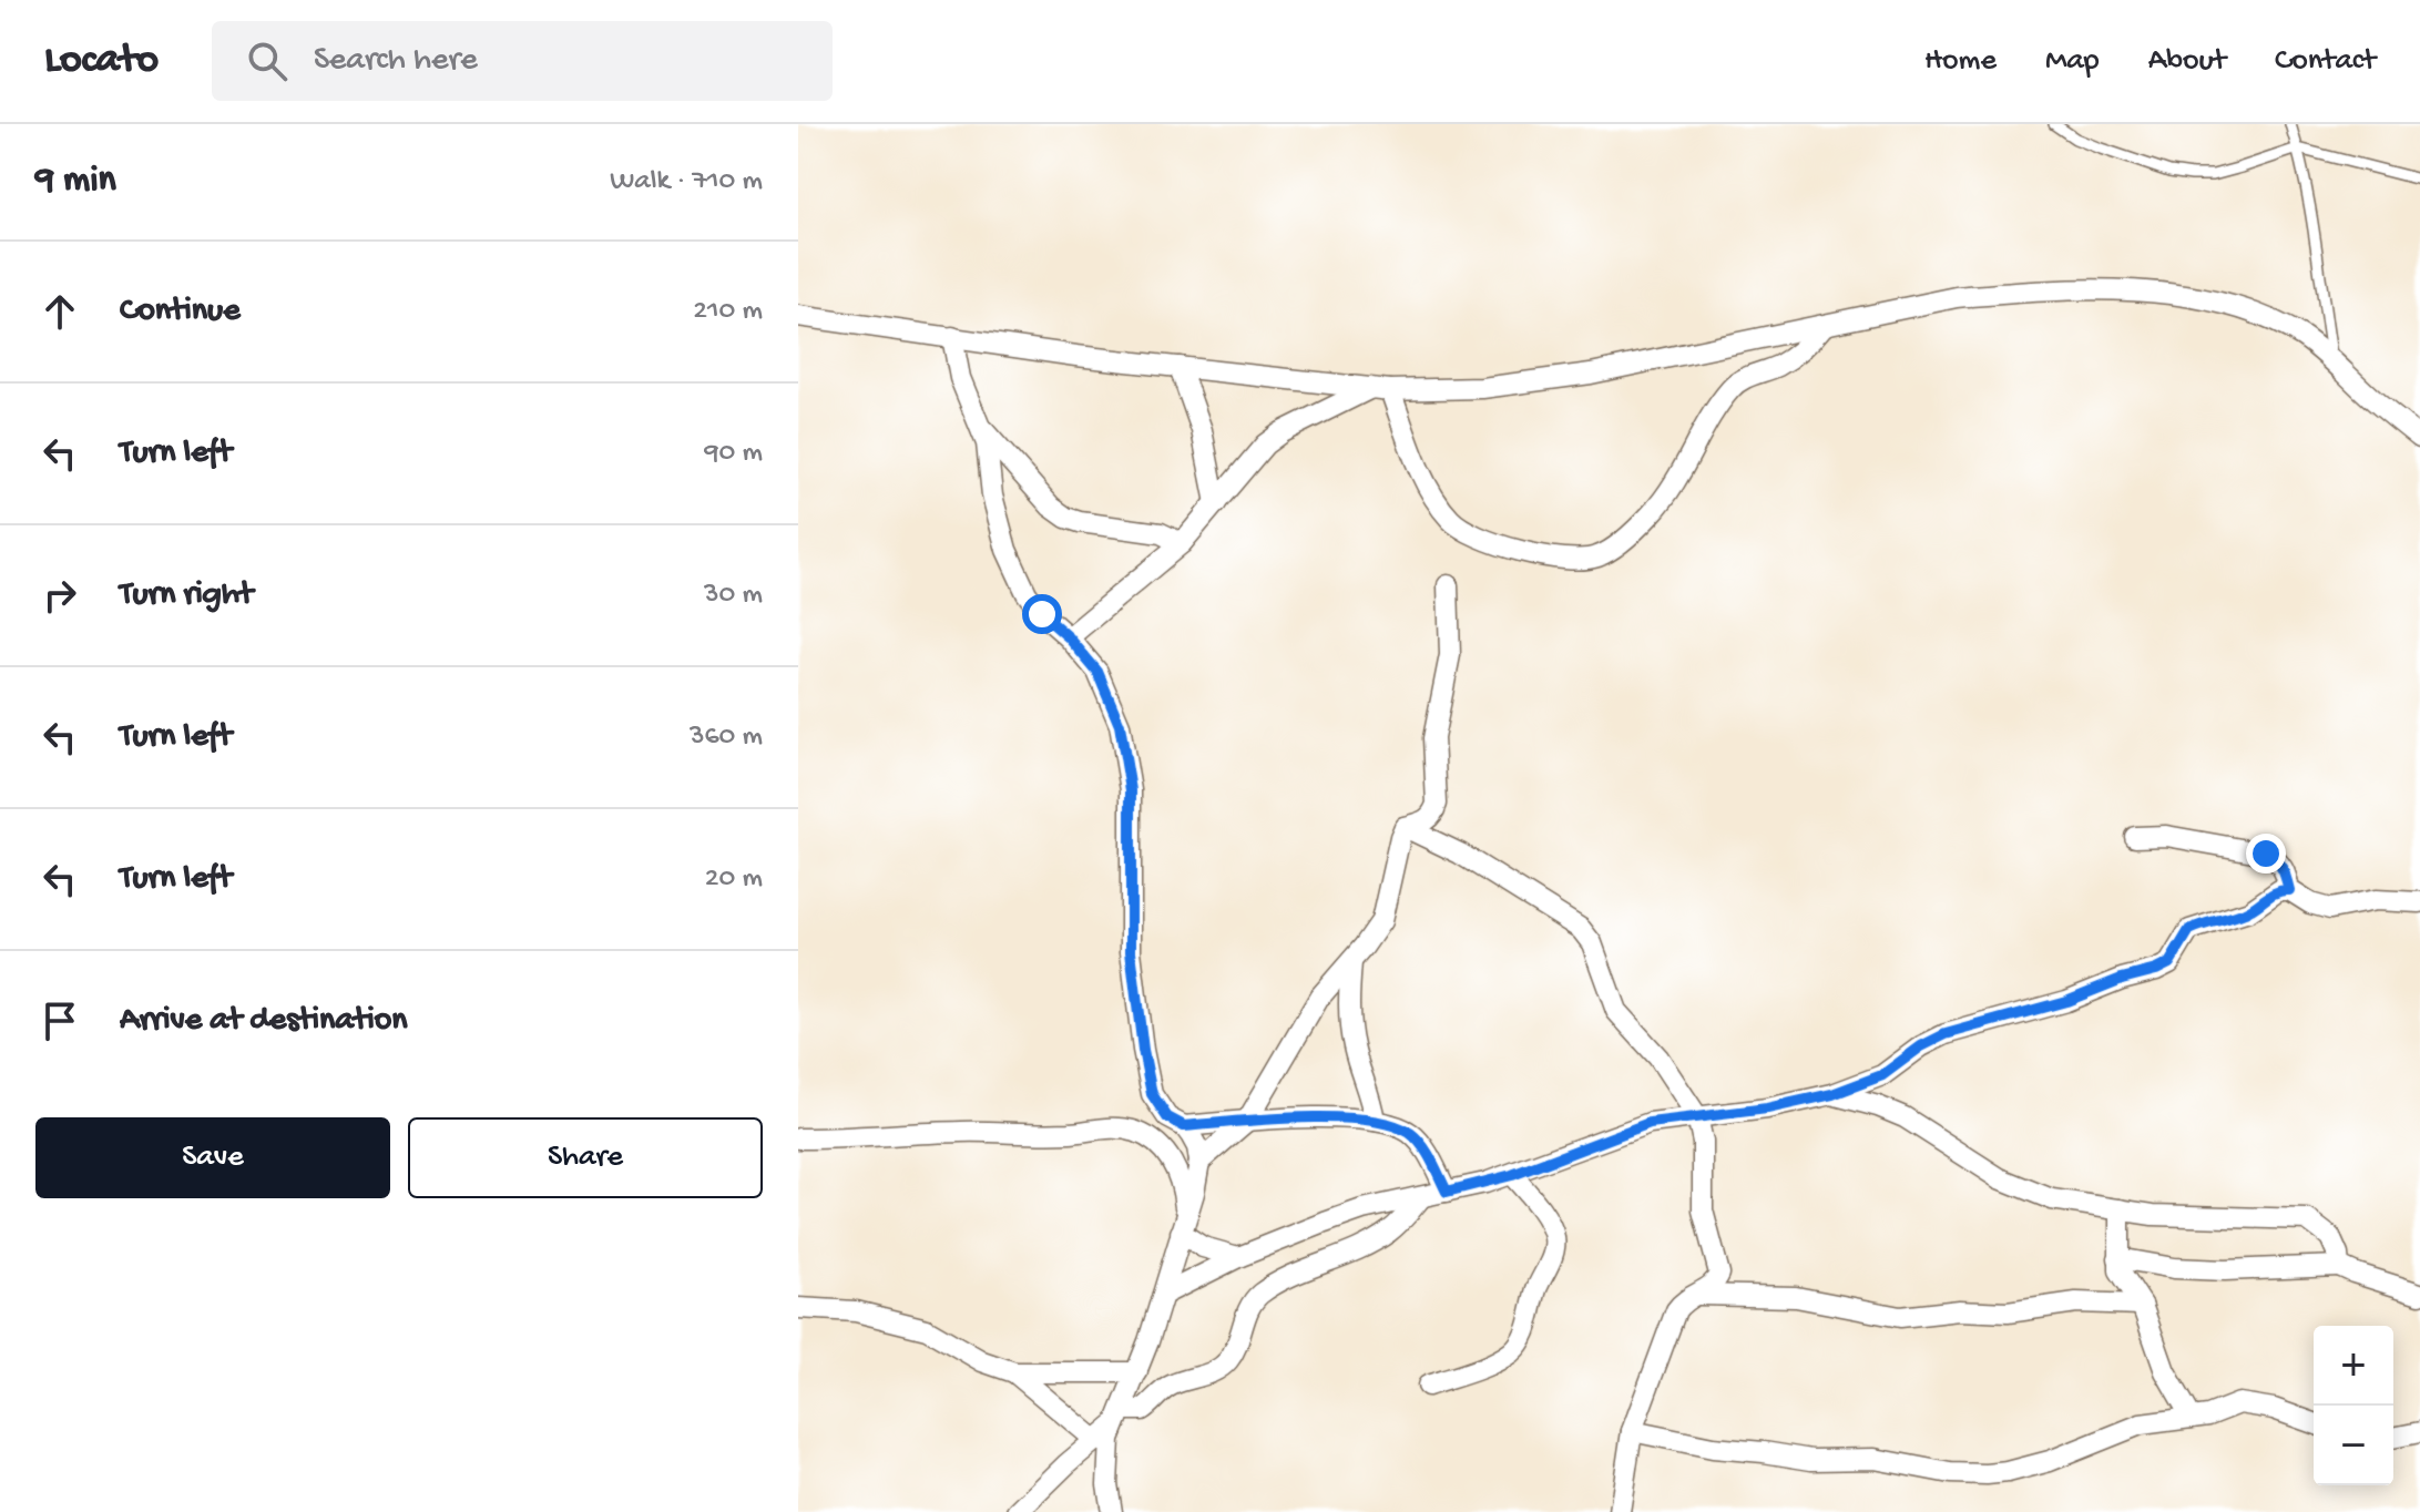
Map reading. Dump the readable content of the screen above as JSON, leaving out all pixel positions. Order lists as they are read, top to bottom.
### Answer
{
  "page": {
    "header": "Locato",
    "search": "Search here",
    "nav": [
      "Home",
      "Map",
      "About",
      "Contact"
    ],
    "heading": ["9 min", "Walk · 710 m"],
    "list": [
      ["Continue", "210 m"],
      ["Turn left", "90 m"],
      ["Turn right", "30 m"],
      ["Turn left", "360 m"],
      ["Turn left", "20 m"],
      "Arrive at destination"
    ],
    "buttons": ["Save", "Share"],
    "map_buttons": ["+", "−"]
  }
}
